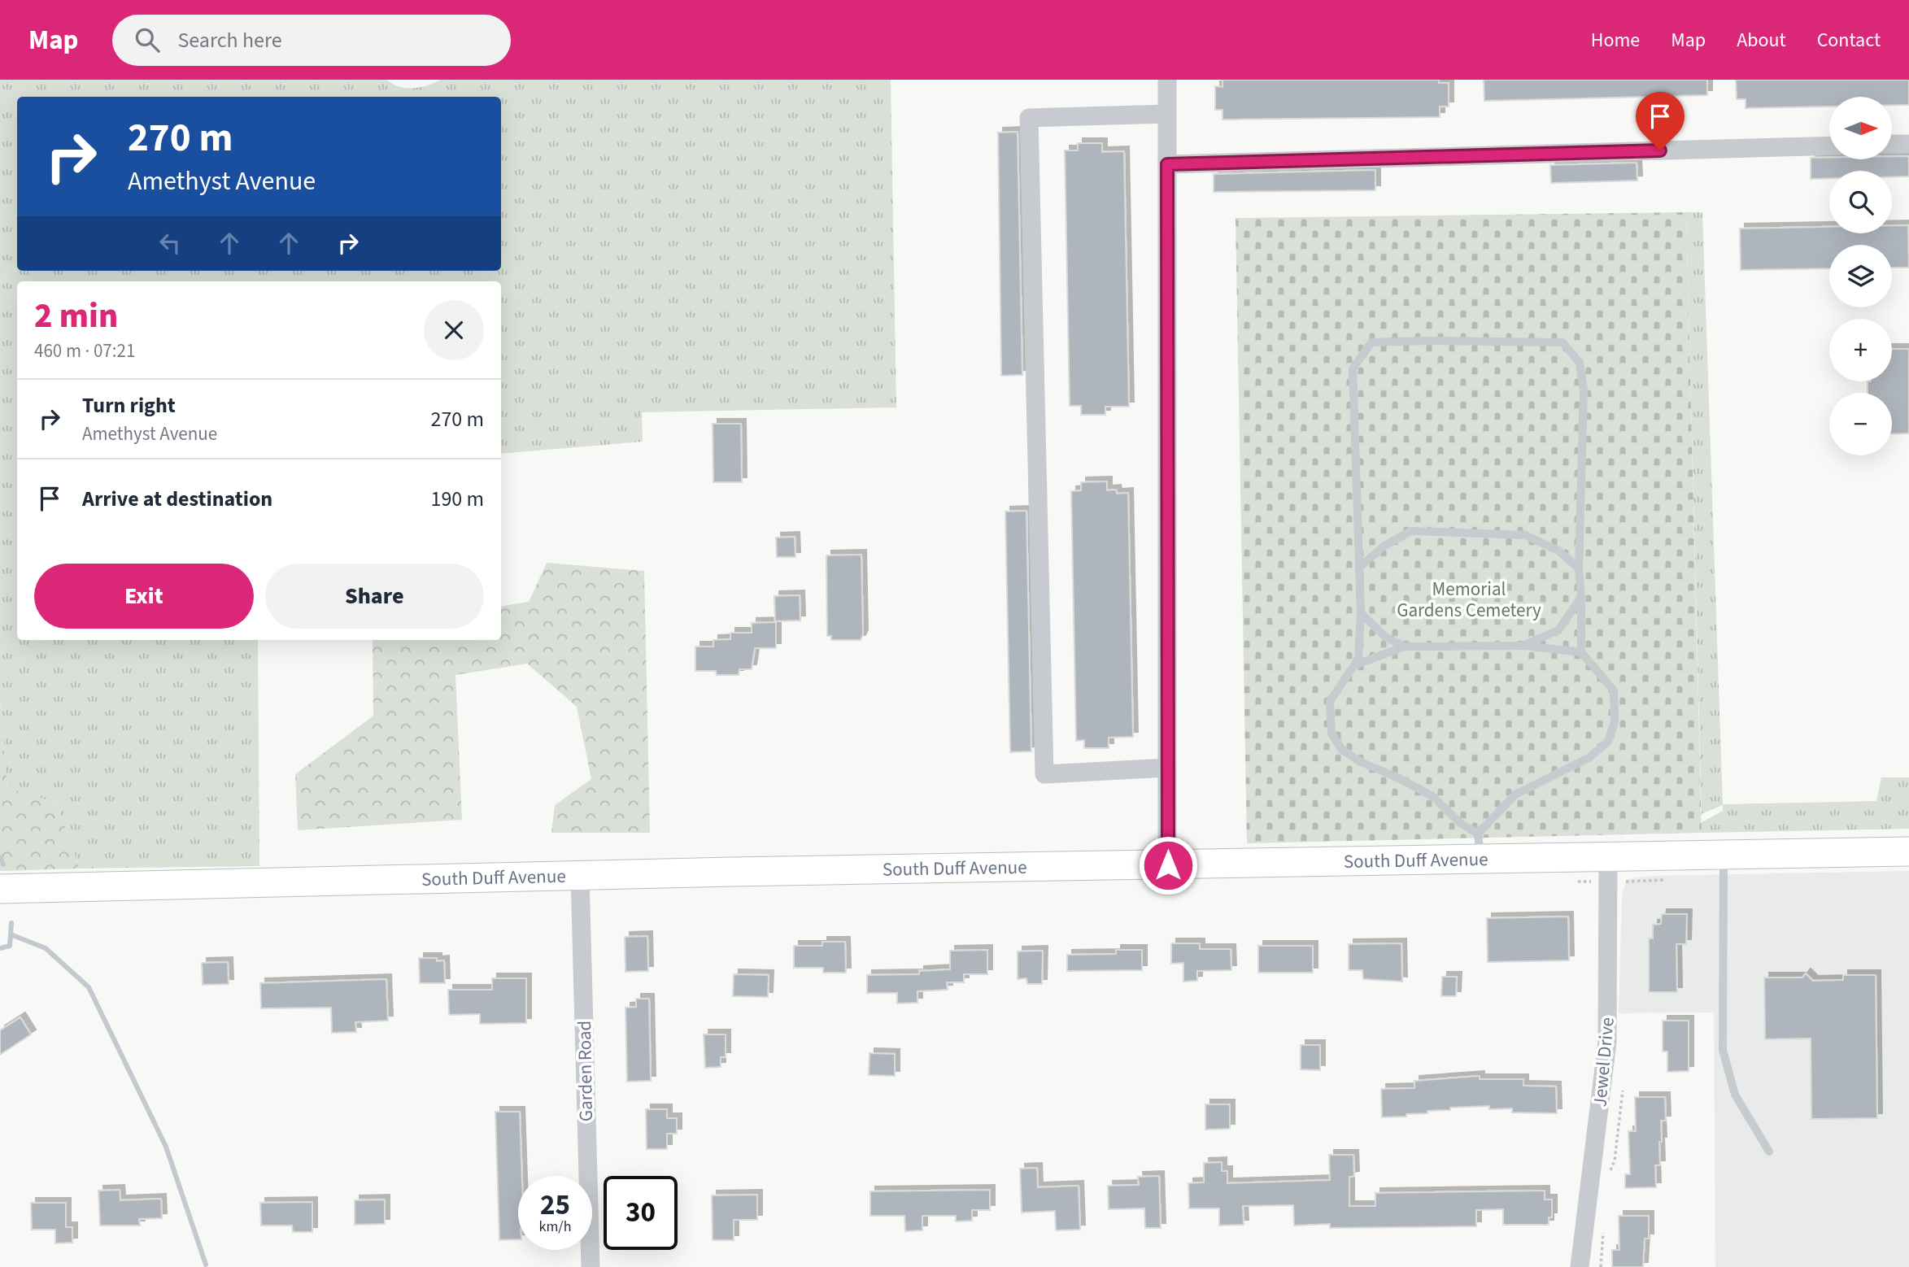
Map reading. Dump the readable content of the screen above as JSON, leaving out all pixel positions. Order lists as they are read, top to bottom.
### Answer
{
  "streets": {
    "main road": ["South Duff Avenue"],
    "street": ["Jewel Drive", "Garden Road"]
  },
  "crossings": [
    ["South Duff Avenue", "Jewel Drive"],
    ["South Duff Avenue", "Garden Road"]
  ],
  "parks": ["Memorial Gardens Cemetery"],
  "north": "right",
  "page": {
    "header": "Map",
    "search": "Search here",
    "nav": [
      "Home",
      "Map",
      "About",
      "Contact"
    ],
    "map_buttons": ["+", "−"],
    "turn": ["270 m", "Amethyst Avenue"],
    "heading": ["2 min", "460 m · 07:21"],
    "list": [
      {
        "name": "Turn right",
        "note": "Amethyst Avenue",
        "value": "270 m"
      },
      {
        "name": "Arrive at destination",
        "value": "190 m"
      }
    ],
    "buttons": ["Exit", "Share"],
    "speed": "25 km/h",
    "limit": "30"
  }
}
